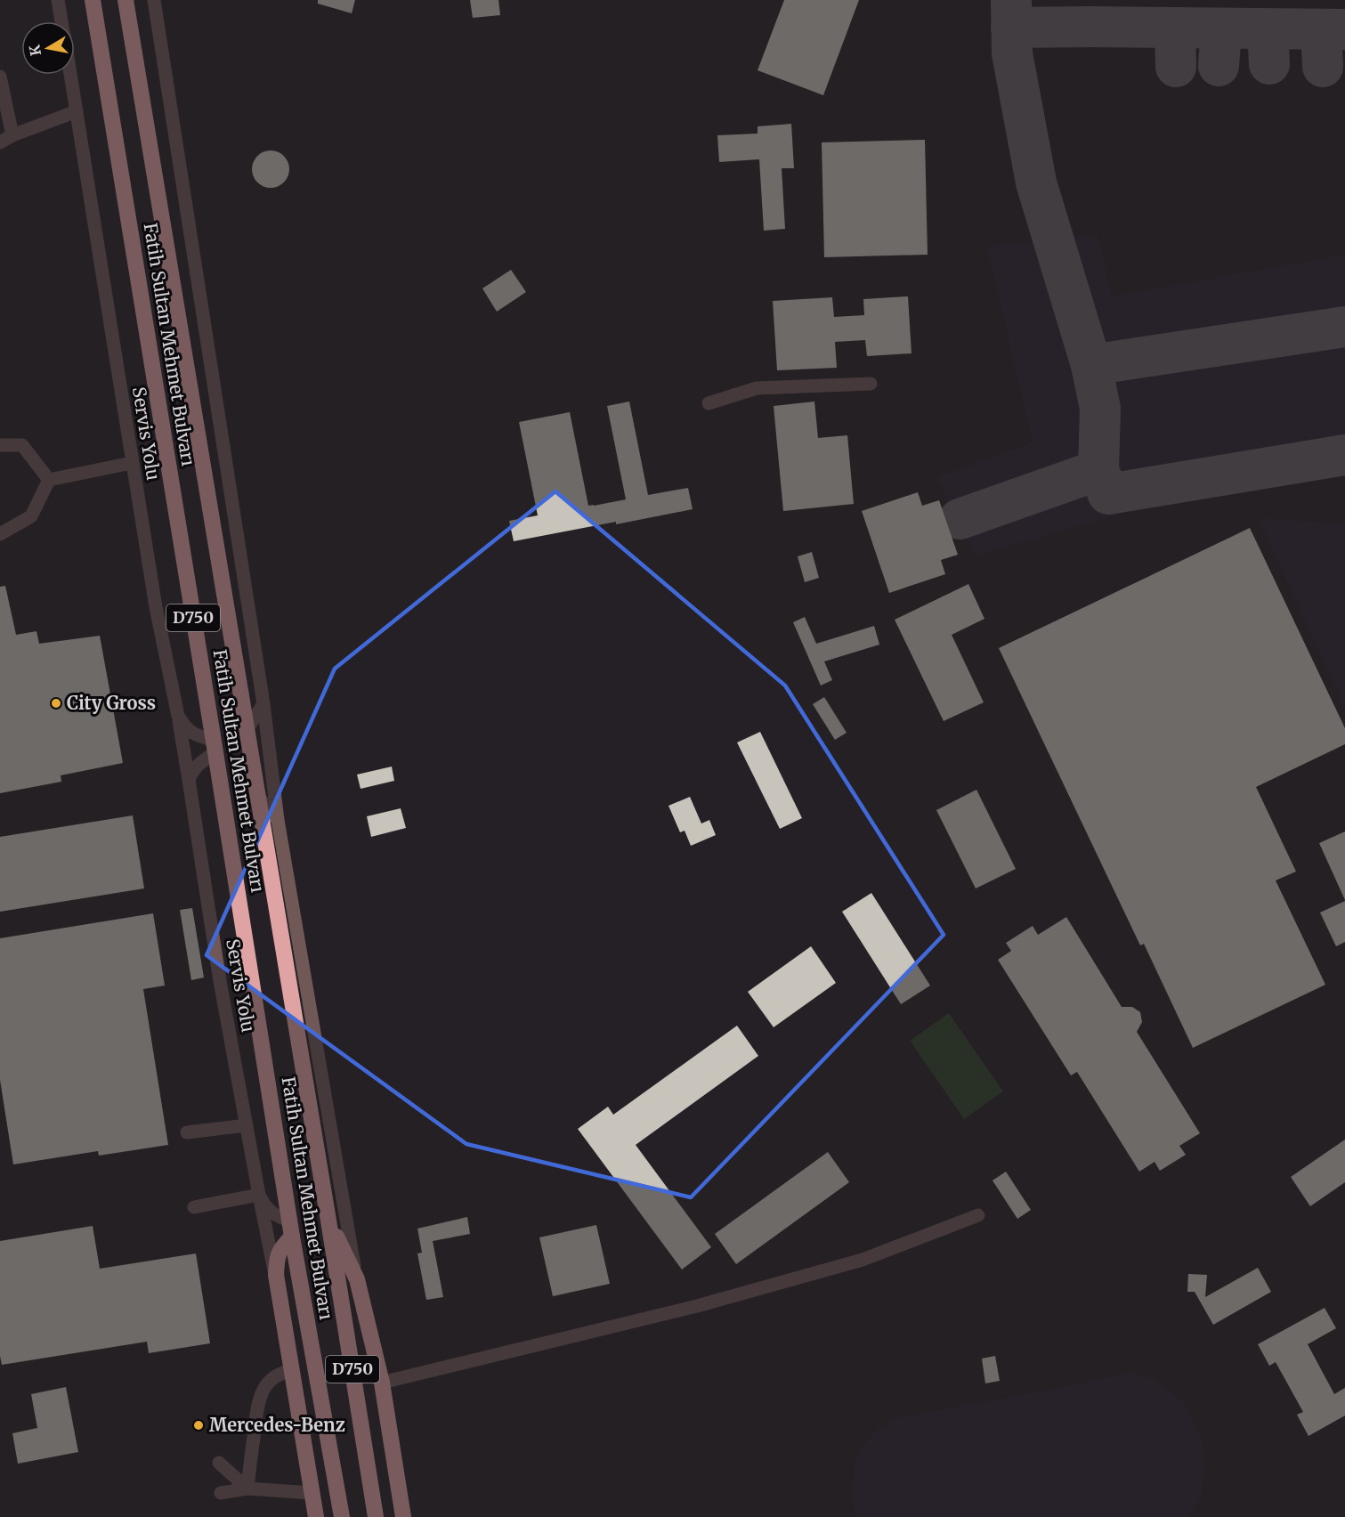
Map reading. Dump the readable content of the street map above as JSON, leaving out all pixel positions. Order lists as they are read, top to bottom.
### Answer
{
  "streets": {
    "highway": ["Fatih Sultan Mehmet Bulvarı", "D750"],
    "street": ["Servis Yolu"]
  },
  "crossings": [
    ["Fatih Sultan Mehmet Bulvarı", "Servis Yolu"]
  ],
  "places": ["City Gross", "Mercedes-Benz"],
  "north": "left"
}
